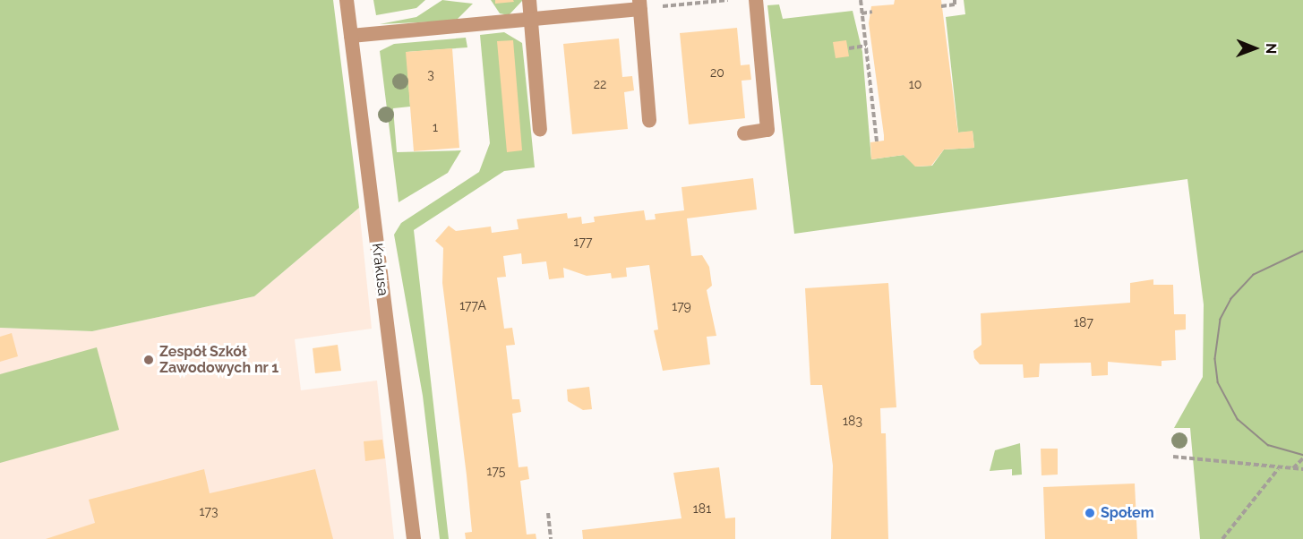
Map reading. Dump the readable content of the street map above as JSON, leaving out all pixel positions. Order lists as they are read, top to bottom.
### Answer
{
  "streets": {
    "street": ["Krakusa"]
  },
  "places": ["Zespół Szkół Zawodowych nr 1", "Społem"],
  "house_numbers": [
    "20",
    "3",
    "22",
    "10",
    "1",
    "177",
    "177A",
    "179",
    "187",
    "183",
    "175",
    "181",
    "173"
  ],
  "north": "right"
}
